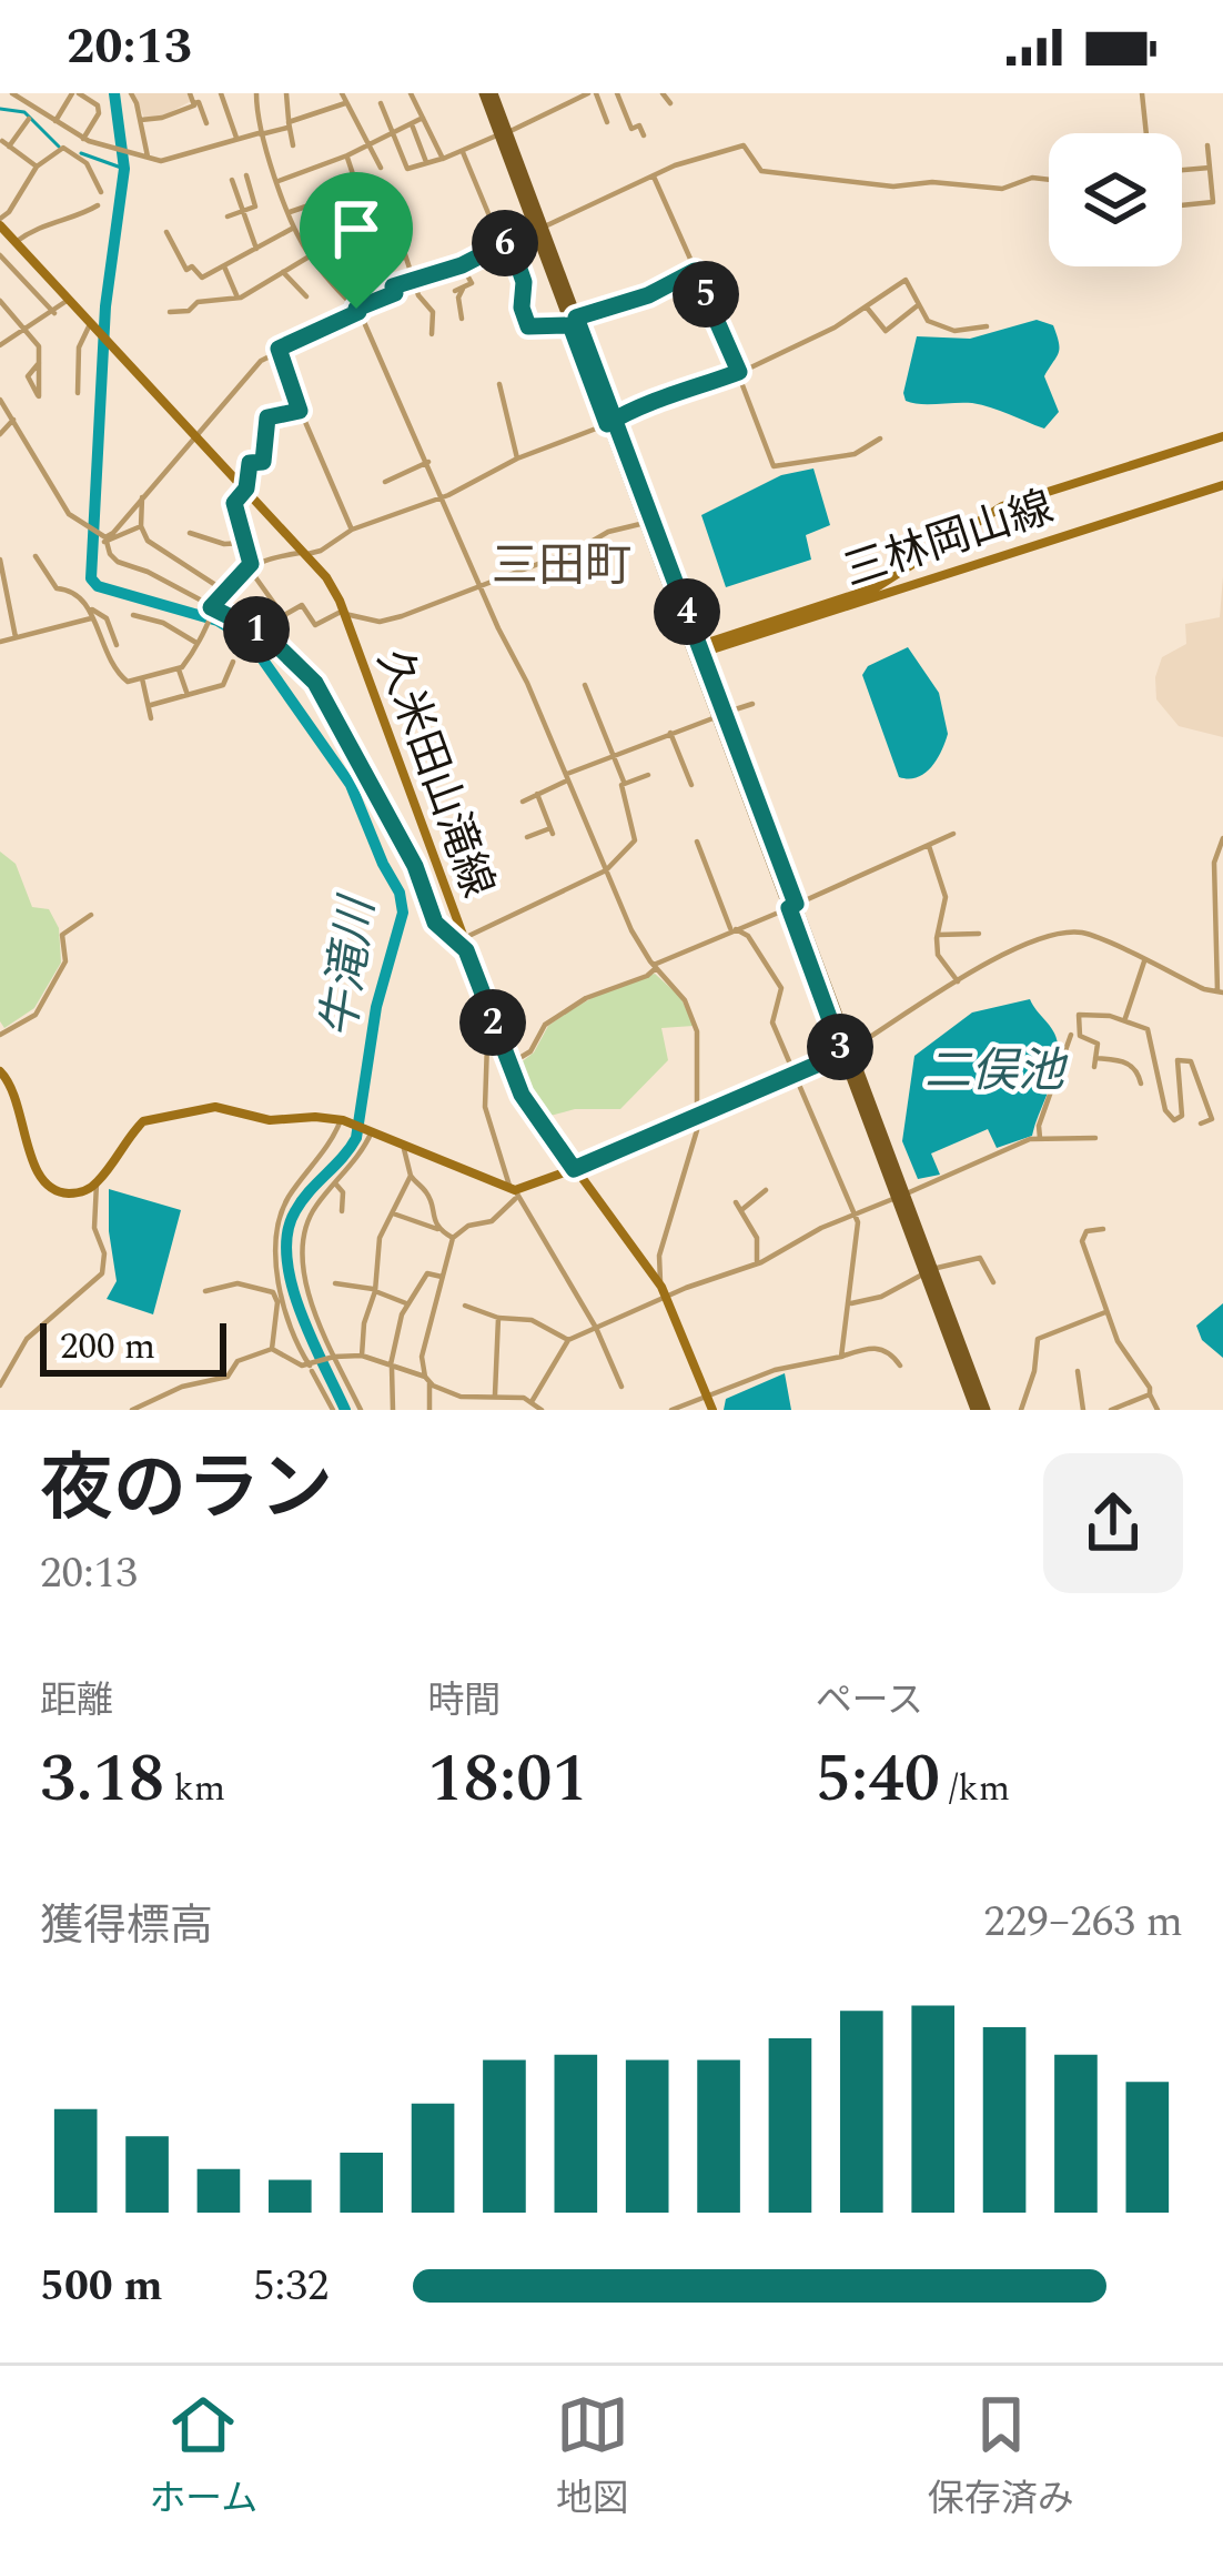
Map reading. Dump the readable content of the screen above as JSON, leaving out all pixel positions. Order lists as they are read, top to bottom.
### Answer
{
  "streets": {
    "street": ["三林岡山線", "久米田山滝線"]
  },
  "districts": ["三田町"],
  "water": ["牛滝川", "二俣池"],
  "scale_bar": "200 m",
  "page": {
    "status": "20:13",
    "pins": [
      "6",
      "5",
      "4",
      "1",
      "2",
      "3"
    ],
    "scale": "200 m",
    "heading": ["夜のラン", "20:13"],
    "stats": [
      ["距離", "3.18 km"],
      ["時間", "18:01"],
      ["ペース", "5:40 /km"]
    ],
    "chart": ["獲得標高", "229–263 m"],
    "list": [
      {
        "name": "500 m",
        "note": "5:32"
      }
    ],
    "tabs": ["ホーム", "地図", "保存済み"]
  }
}
